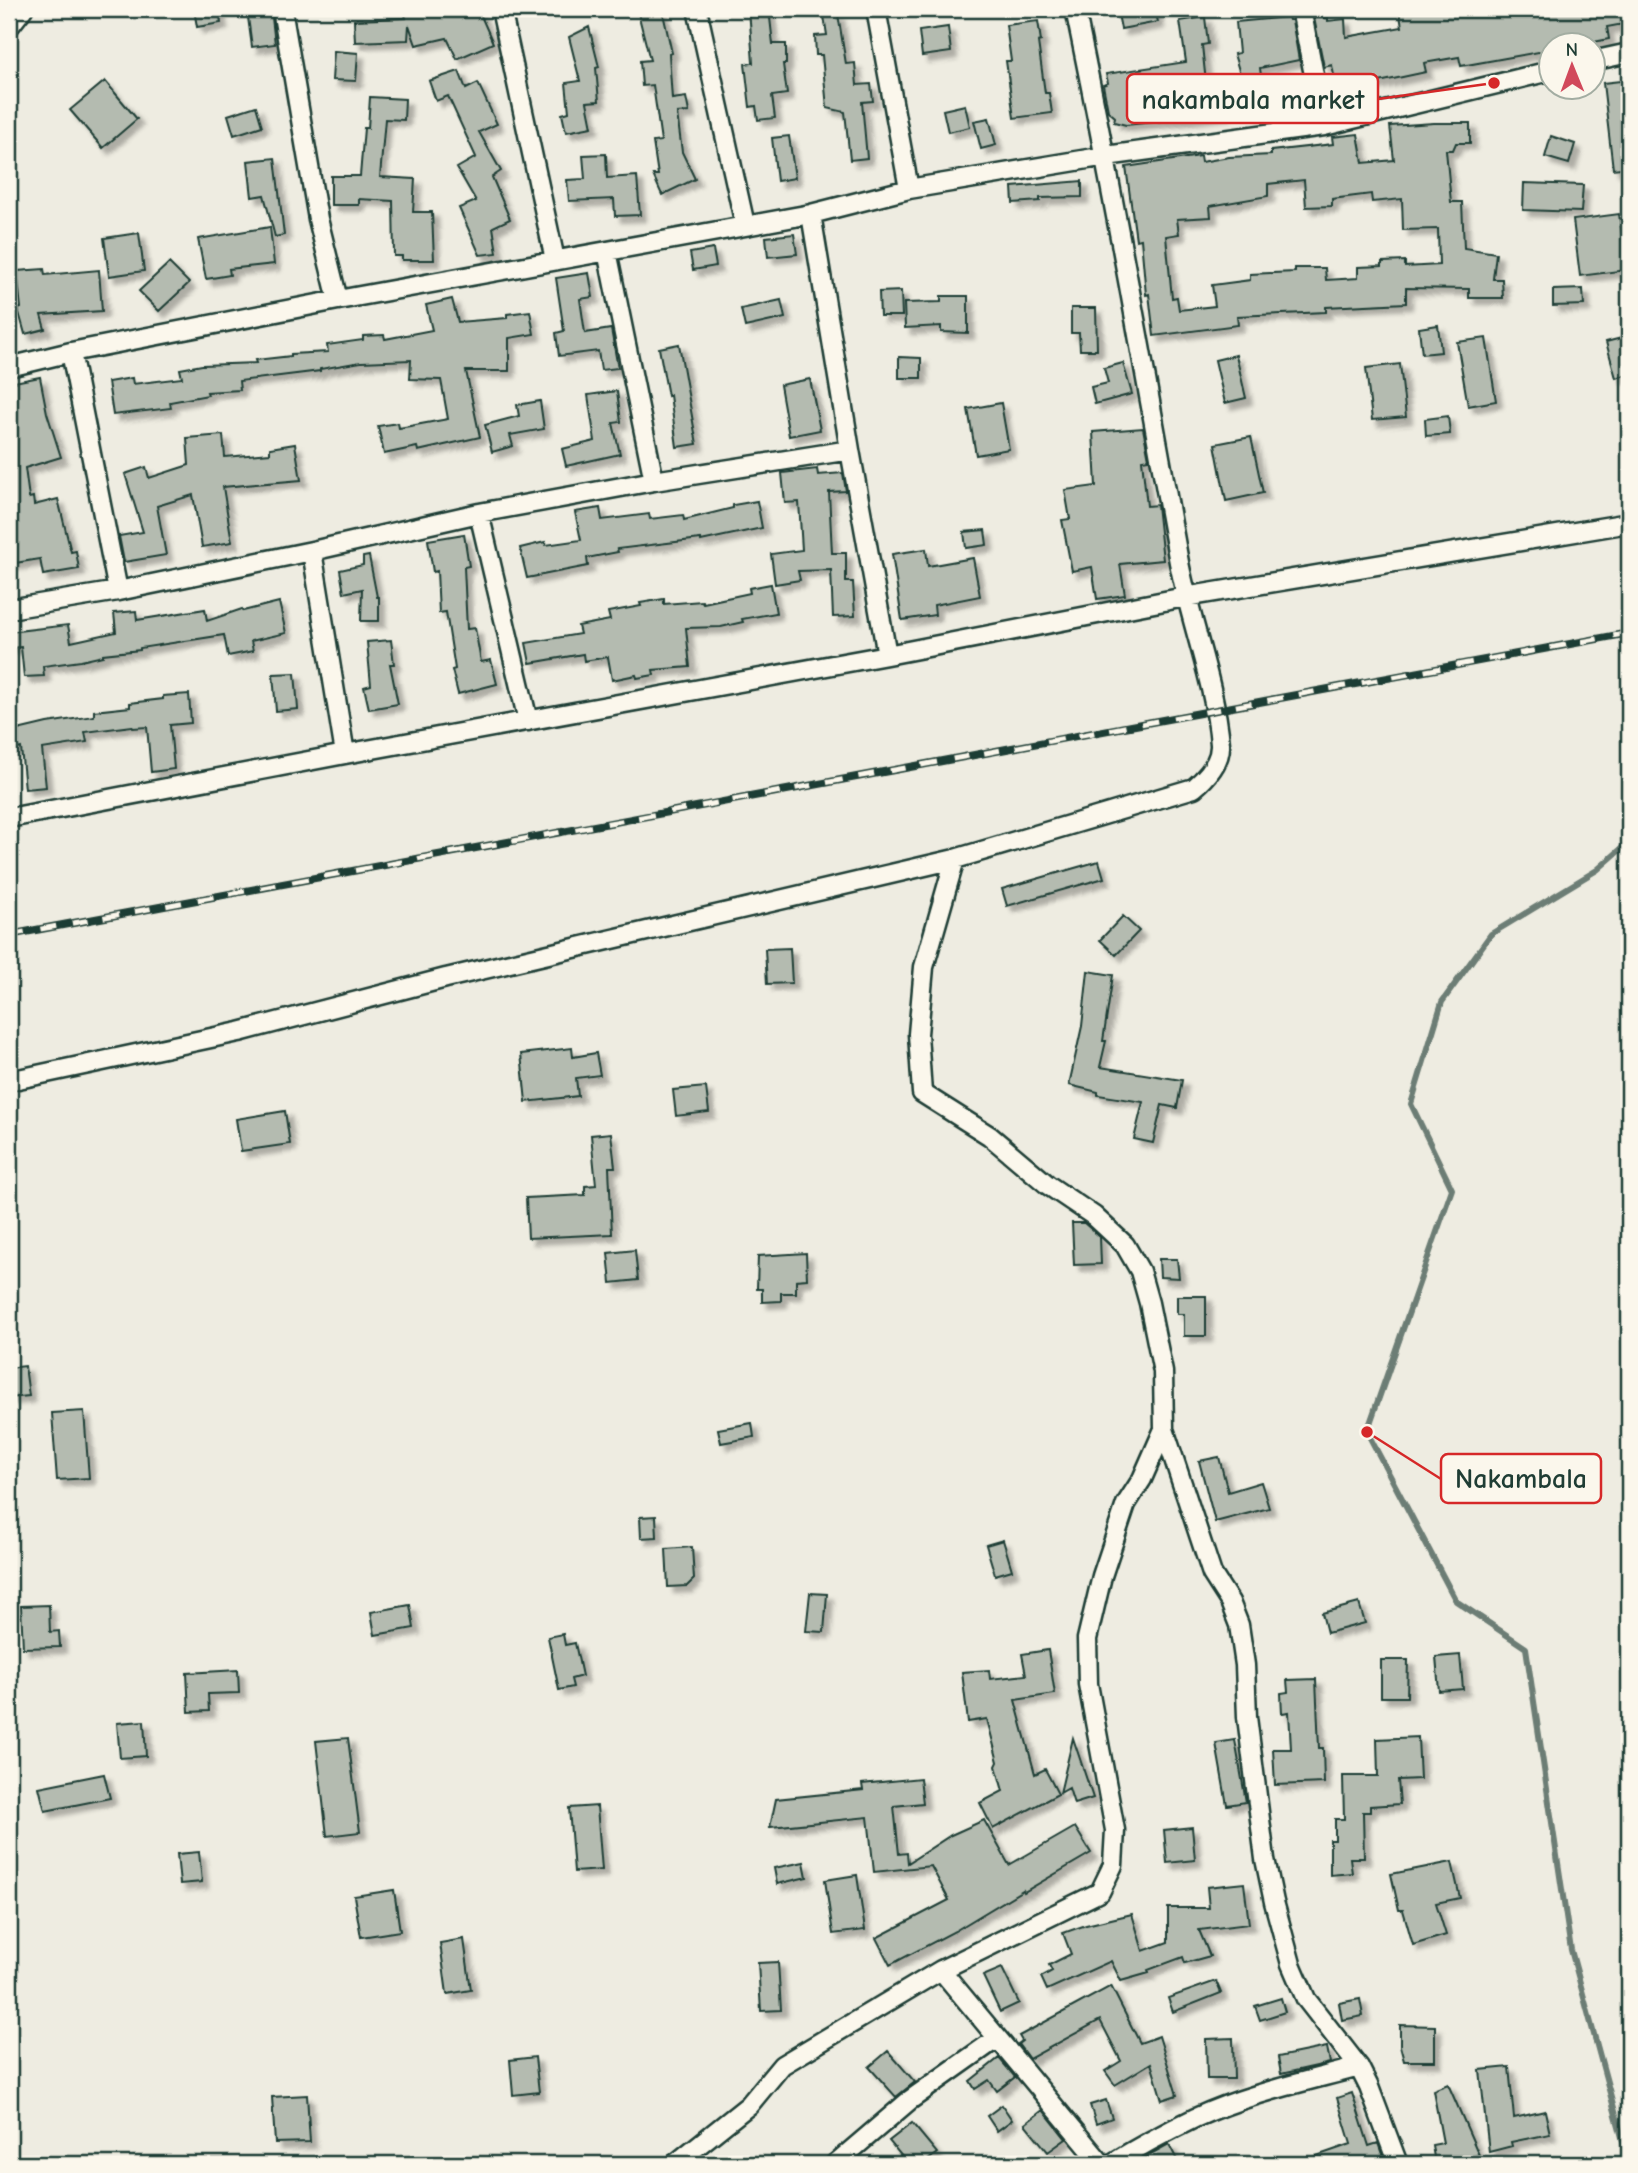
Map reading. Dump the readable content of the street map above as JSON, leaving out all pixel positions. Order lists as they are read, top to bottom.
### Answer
{
  "places": ["nakambala market", "Nakambala"],
  "north": "top"
}
